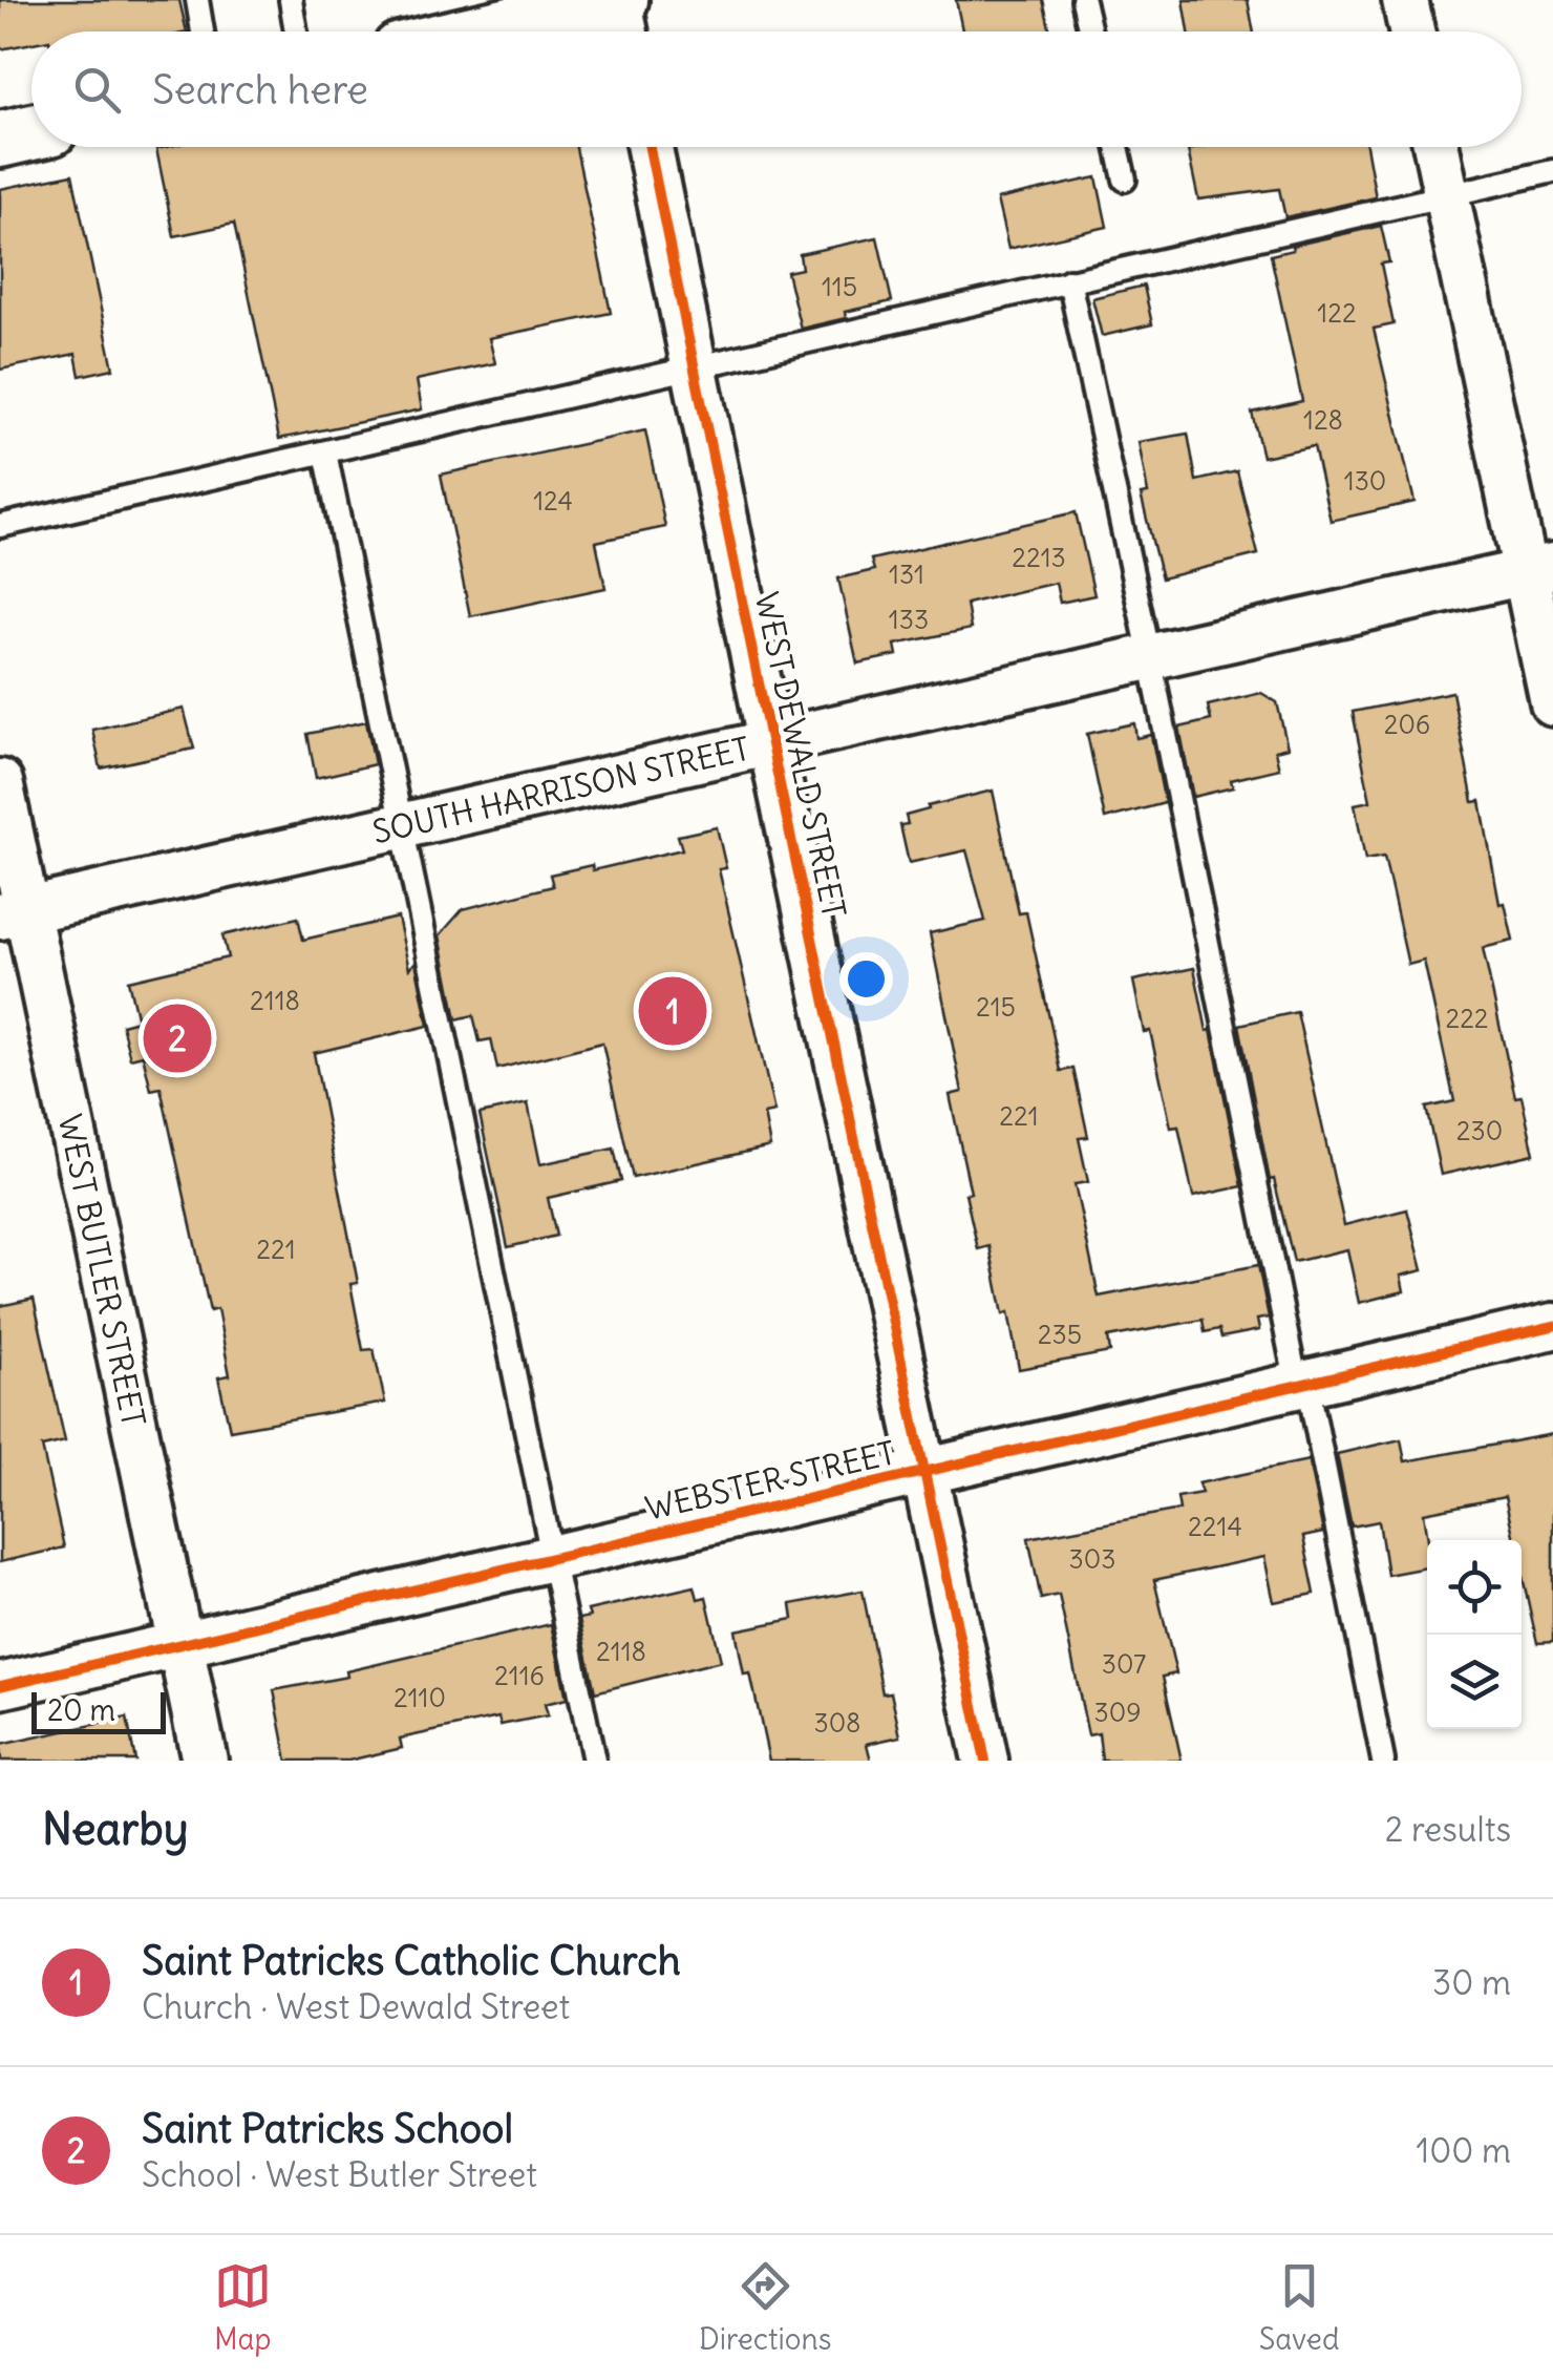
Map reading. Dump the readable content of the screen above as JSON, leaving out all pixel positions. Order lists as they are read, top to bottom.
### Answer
{
  "streets": {
    "street": [
      "WEST DEWALD STREET",
      "SOUTH HARRISON STREET",
      "WEST BUTLER STREET",
      "WEBSTER STREET"
    ]
  },
  "crossings": [
    ["WEST DEWALD STREET", "SOUTH HARRISON STREET"],
    ["WEST DEWALD STREET", "WEBSTER STREET"],
    ["SOUTH HARRISON STREET", "WEST BUTLER STREET"],
    ["WEST BUTLER STREET", "WEBSTER STREET"]
  ],
  "house_numbers": [
    "115",
    "122",
    "128",
    "130",
    "124",
    "2213",
    "131",
    "133",
    "206",
    "2118",
    "215",
    "222",
    "221",
    "230",
    "221",
    "235",
    "2214",
    "303",
    "2118",
    "307",
    "2116",
    "2110",
    "309",
    "308"
  ],
  "scale_bar": "20 m",
  "page": {
    "search": "Search here",
    "pins": ["1", "2"],
    "scale": "20 m",
    "heading": ["Nearby", "2 results"],
    "list": [
      {
        "mark": "1",
        "name": "Saint Patricks Catholic Church",
        "note": "Church · West Dewald Street",
        "value": "30 m"
      },
      {
        "mark": "2",
        "name": "Saint Patricks School",
        "note": "School · West Butler Street",
        "value": "100 m"
      }
    ],
    "nav": ["Map", "Directions", "Saved"]
  }
}
